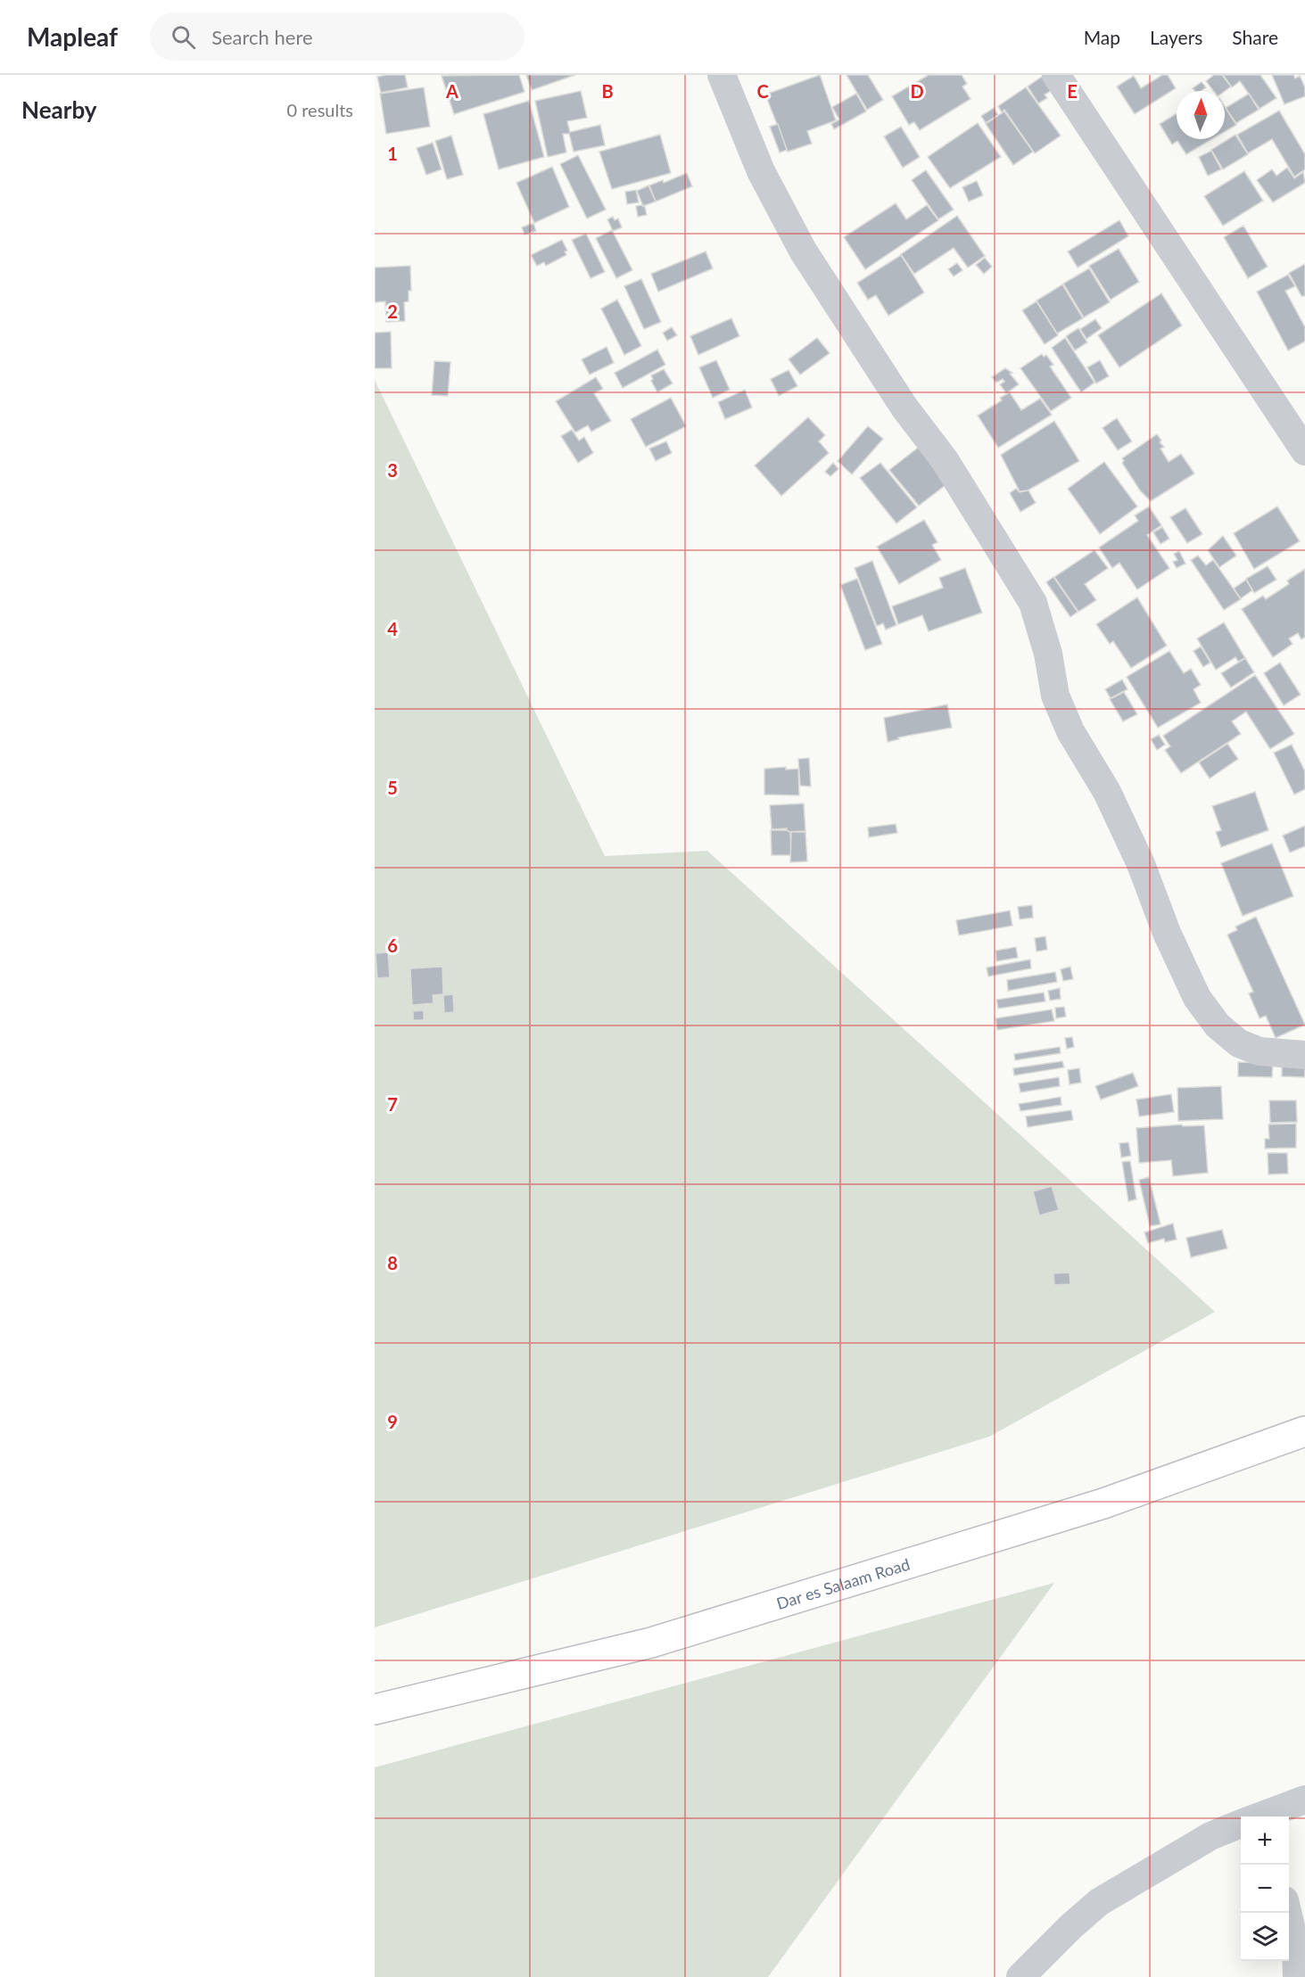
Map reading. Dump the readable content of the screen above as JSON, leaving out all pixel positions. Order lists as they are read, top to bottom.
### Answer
{
  "streets": {
    "highway": ["Dar es Salaam Road"]
  },
  "north": "top",
  "page": {
    "header": "Mapleaf",
    "search": "Search here",
    "nav": ["Map", "Layers", "Share"],
    "heading": ["Nearby", "0 results"],
    "map_buttons": ["+", "−"]
  },
  "grid": {
    "columns": [
      "A",
      "B",
      "C",
      "D",
      "E"
    ],
    "rows": [
      "1",
      "2",
      "3",
      "4",
      "5",
      "6",
      "7",
      "8",
      "9"
    ]
  }
}
